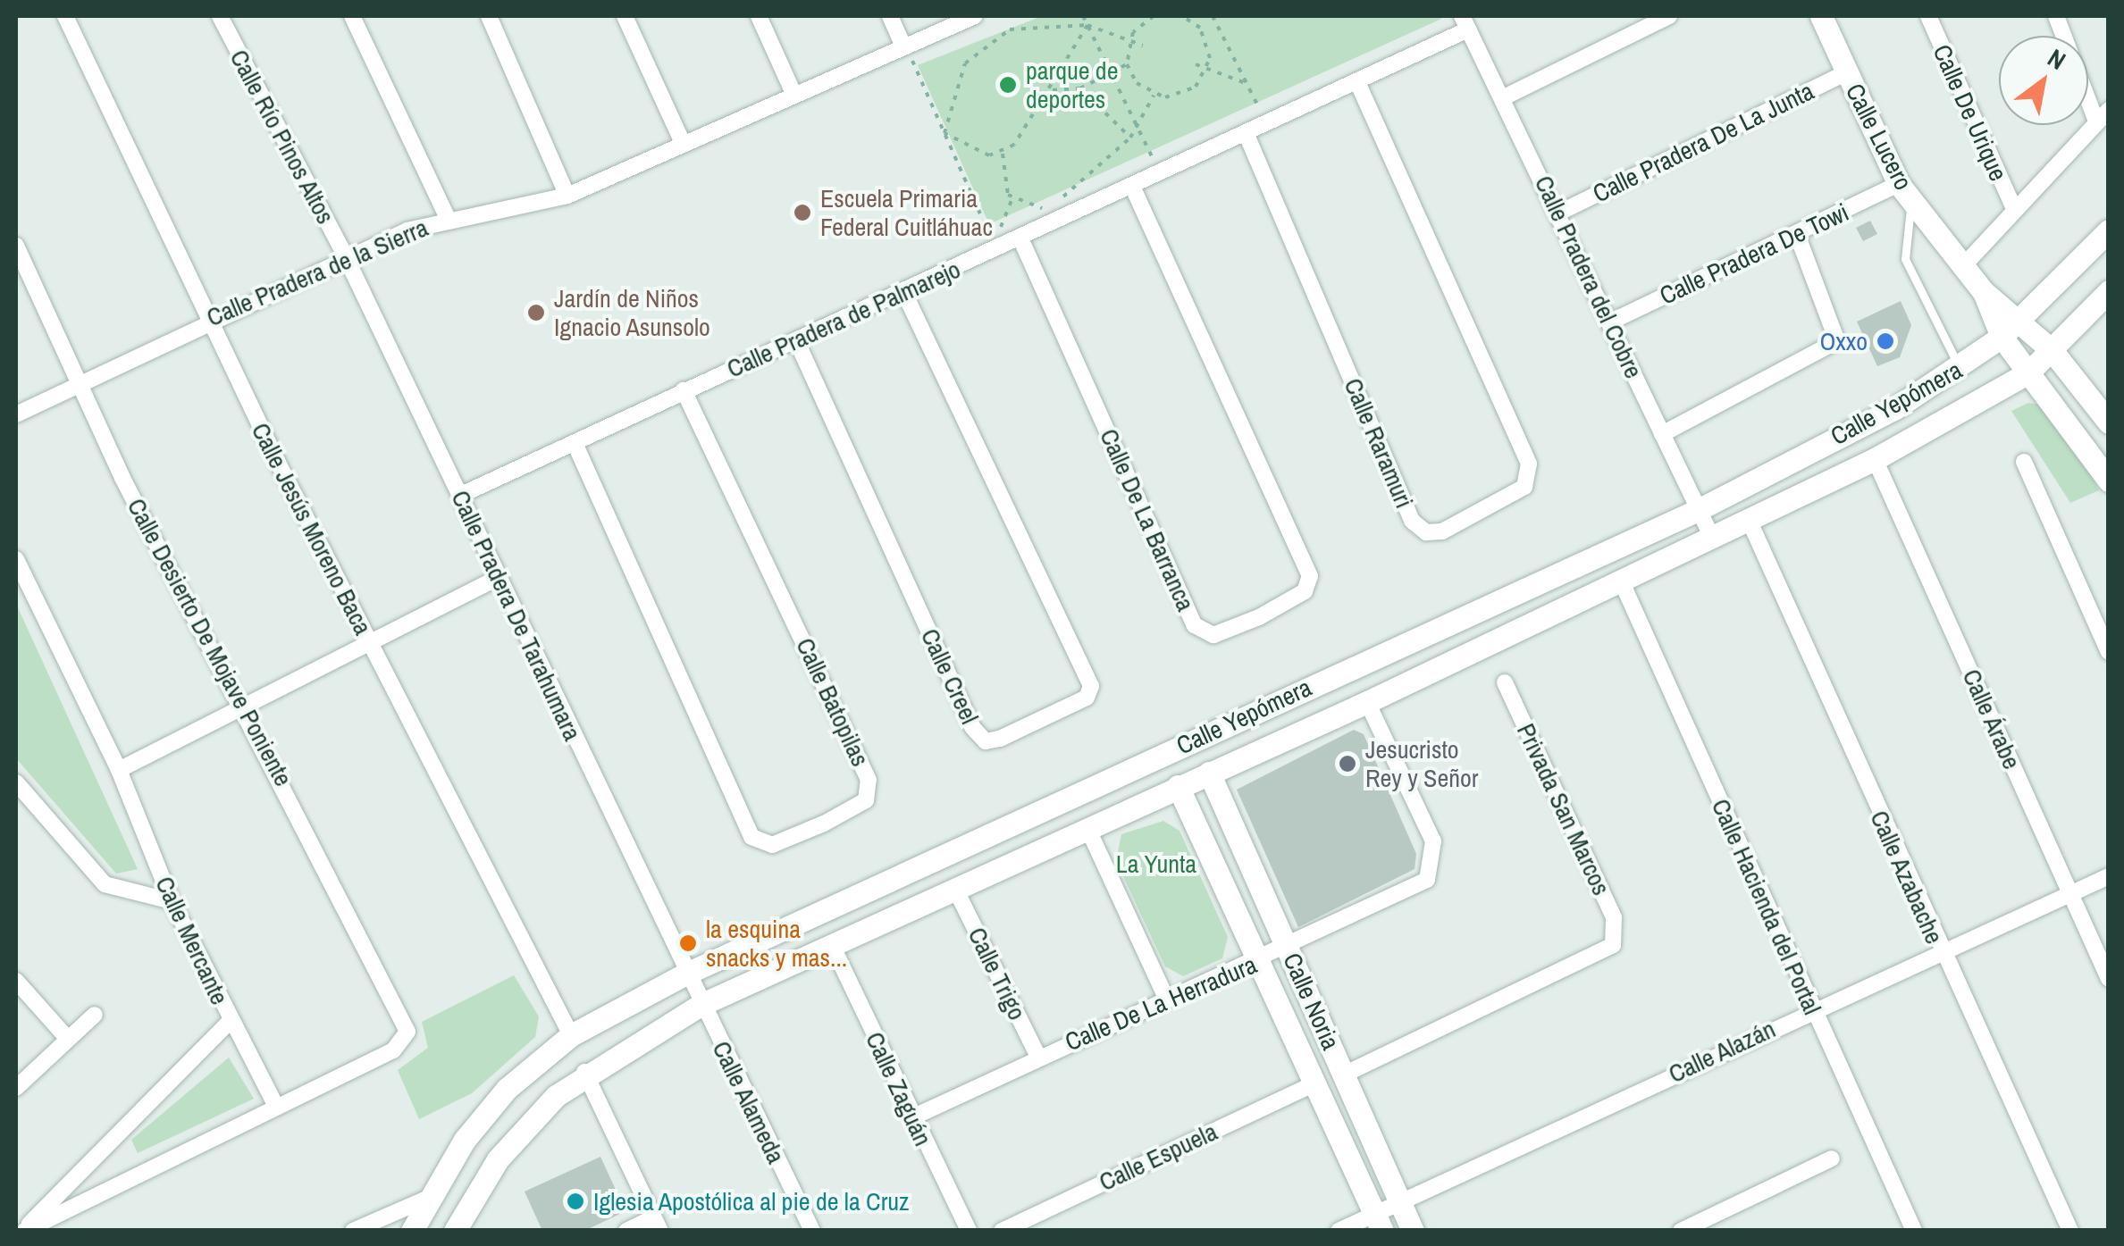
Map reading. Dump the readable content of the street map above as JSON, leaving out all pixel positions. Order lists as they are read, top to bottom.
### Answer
{
  "streets": {
    "main road": ["Calle Lucero", "Calle Yepómera", "Calle Noria"],
    "street": [
      "Calle De Urique",
      "Calle Río Pinos Altos",
      "Calle Pradera De La Junta",
      "Calle Pradera De Towi",
      "Calle Pradera de la Sierra",
      "Calle Pradera del Cobre",
      "Calle Pradera de Palmarejo",
      "Calle Raramuri",
      "Calle De La Barranca",
      "Calle Jesús Moreno Baca",
      "Calle Pradera De Tarahumara",
      "Calle Desierto De Mojave Poniente",
      "Calle Creel",
      "Calle Batopilas",
      "Calle Árabe",
      "Privada San Marcos",
      "Calle Azabache",
      "Calle Hacienda del Portal",
      "Calle Mercante",
      "Calle Trigo",
      "Calle De La Herradura",
      "Calle Alazán",
      "Calle Zaguán",
      "Calle Alameda",
      "Calle Espuela"
    ]
  },
  "crossings": [
    ["Calle Río Pinos Altos", "Calle Pradera de la Sierra"],
    ["Calle Río Pinos Altos", "Calle Pradera De Tarahumara"],
    ["Calle Lucero", "Calle Pradera De La Junta"],
    ["Calle Lucero", "Calle Pradera De Towi"],
    ["Calle Lucero", "Calle Yepómera"],
    ["Calle Pradera De La Junta", "Calle Pradera del Cobre"],
    ["Calle Pradera De Towi", "Calle Pradera del Cobre"],
    ["Calle Pradera de la Sierra", "Calle Jesús Moreno Baca"],
    ["Calle Pradera de la Sierra", "Calle Pradera De Tarahumara"],
    ["Calle Pradera de la Sierra", "Calle Desierto De Mojave Poniente"],
    ["Calle Pradera del Cobre", "Calle Pradera de Palmarejo"],
    ["Calle Pradera del Cobre", "Calle Yepómera"],
    ["Calle Pradera de Palmarejo", "Calle Raramuri"],
    ["Calle Pradera de Palmarejo", "Calle De La Barranca"],
    ["Calle Pradera de Palmarejo", "Calle Pradera De Tarahumara"],
    ["Calle Pradera de Palmarejo", "Calle Creel"],
    ["Calle Pradera de Palmarejo", "Calle Batopilas"],
    ["Calle Yepómera", "Calle Jesús Moreno Baca"],
    ["Calle Yepómera", "Calle Pradera De Tarahumara"],
    ["Calle Yepómera", "Calle Árabe"],
    ["Calle Yepómera", "Calle Azabache"],
    ["Calle Yepómera", "Calle Hacienda del Portal"],
    ["Calle Yepómera", "Calle Trigo"],
    ["Calle Yepómera", "Calle Noria"],
    ["Calle Yepómera", "Calle De La Herradura"],
    ["Calle Yepómera", "Calle Zaguán"],
    ["Calle Yepómera", "Calle Alameda"],
    ["Calle Pradera De Tarahumara", "Calle Alameda"],
    ["Calle Desierto De Mojave Poniente", "Calle Mercante"],
    ["Calle Árabe", "Calle Alazán"],
    ["Privada San Marcos", "Calle Noria"],
    ["Calle Azabache", "Calle Alazán"],
    ["Calle Hacienda del Portal", "Calle Alazán"],
    ["Calle Trigo", "Calle De La Herradura"],
    ["Calle Noria", "Calle De La Herradura"],
    ["Calle Noria", "Calle Alazán"],
    ["Calle Noria", "Calle Espuela"],
    ["Calle De La Herradura", "Calle Zaguán"]
  ],
  "parks": ["La Yunta"],
  "places": [
    "parque de deportes",
    "Escuela Primaria Federal Cuitláhuac",
    "Jardín de Niños Ignacio Asunsolo",
    "Oxxo",
    "Jesucristo Rey y Señor",
    "la esquina snacks y mas...",
    "Iglesia Apostólica al pie de la Cruz"
  ],
  "north": "top right"
}
